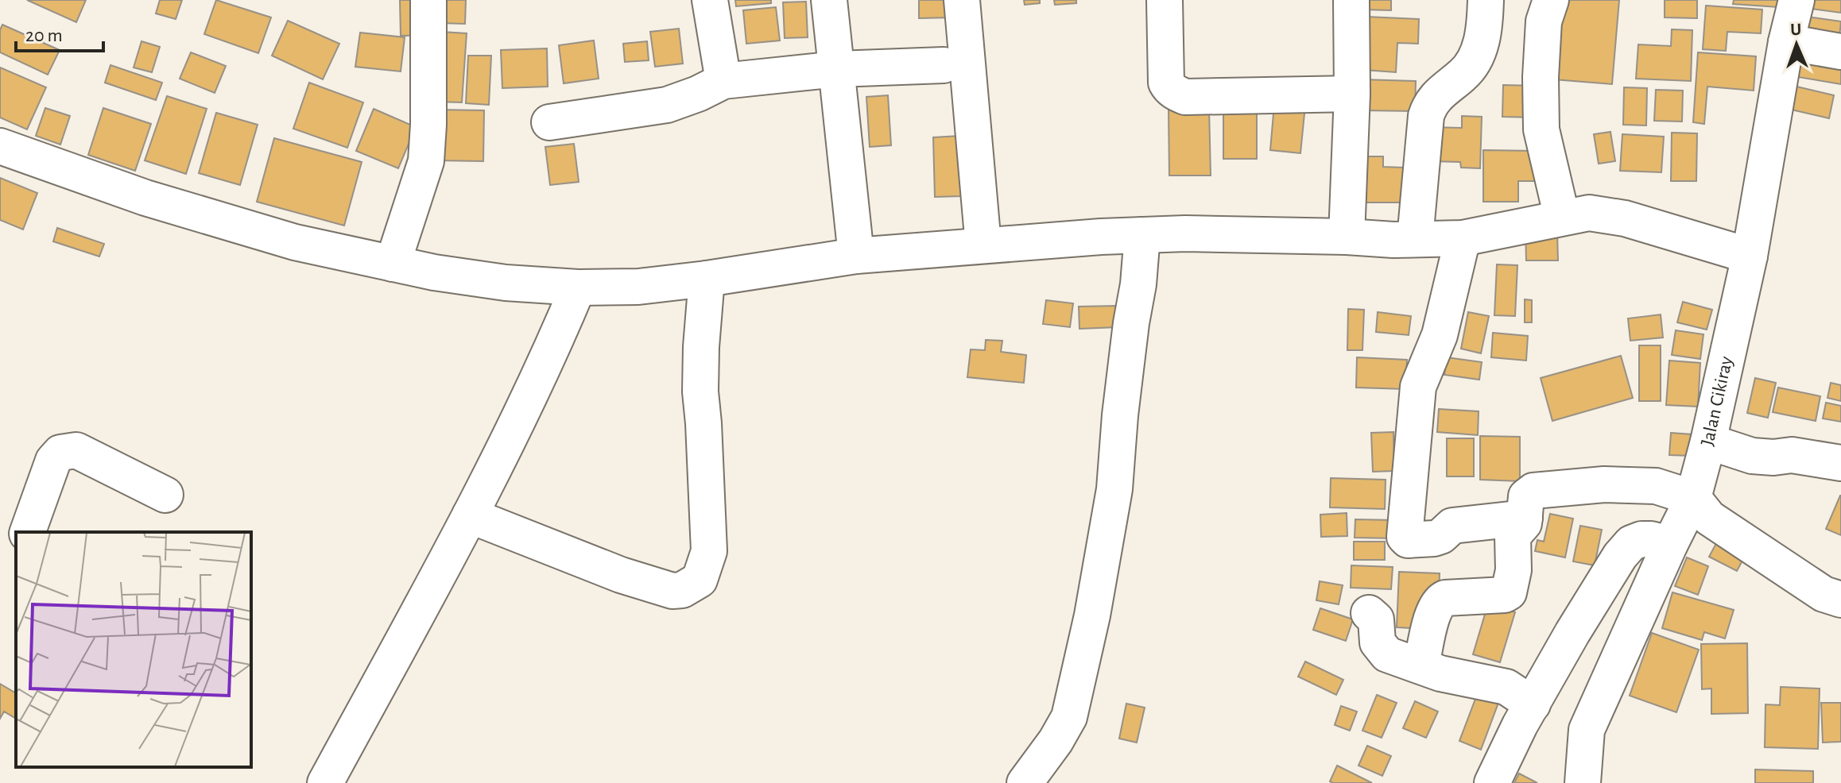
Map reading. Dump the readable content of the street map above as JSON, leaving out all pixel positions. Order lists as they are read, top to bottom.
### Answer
{
  "streets": {
    "street": ["Jalan Cikiray"]
  },
  "scale_bar": "20 m",
  "north": "top"
}
